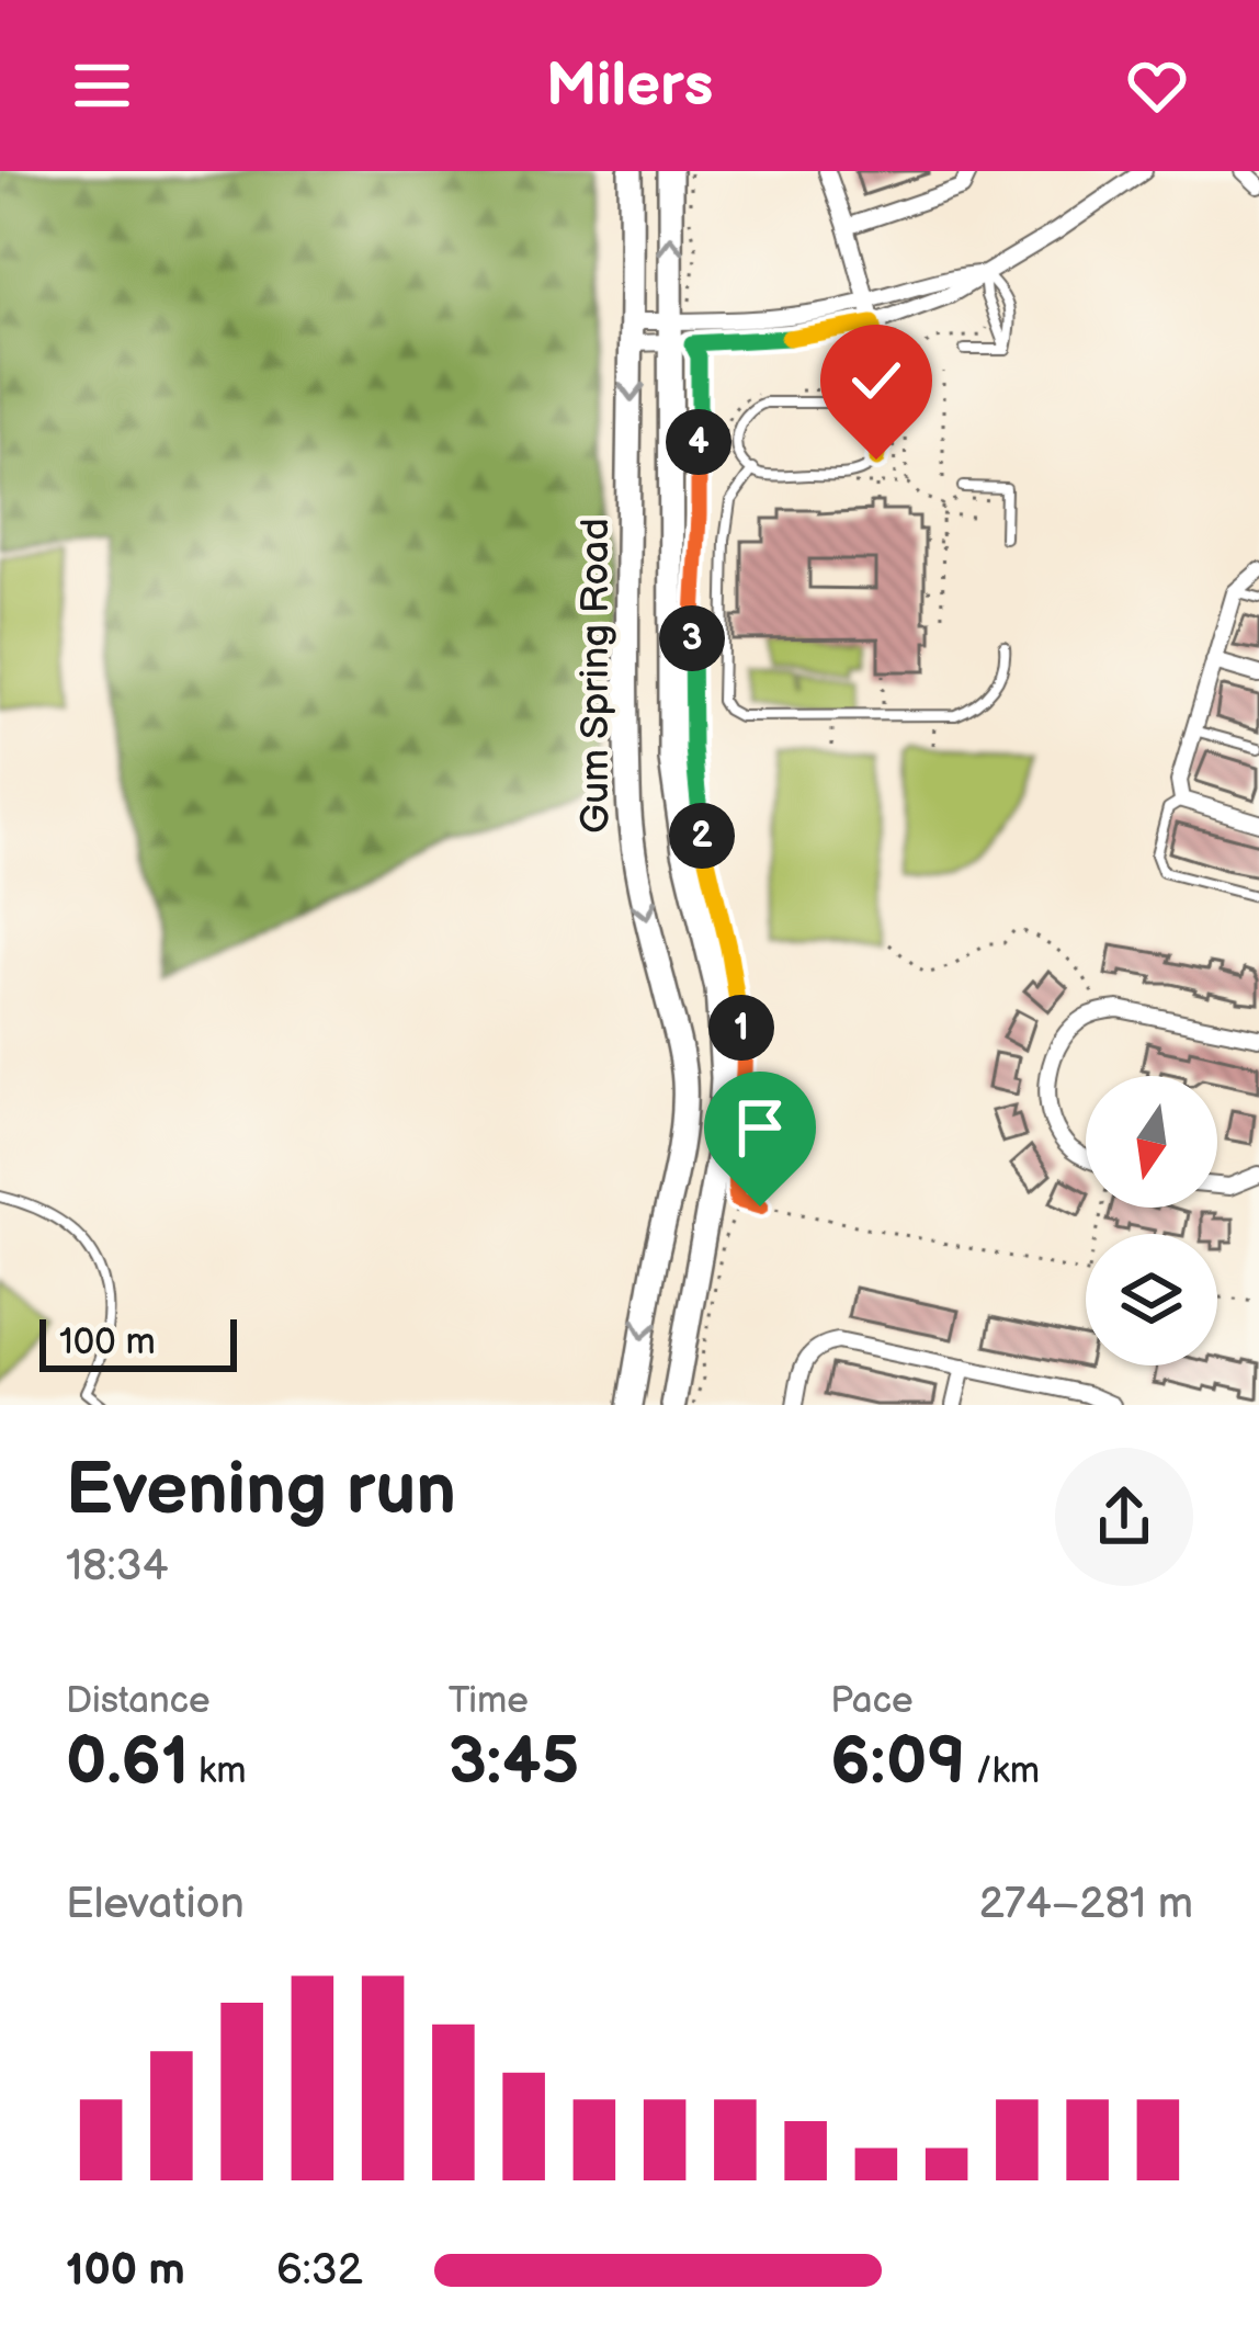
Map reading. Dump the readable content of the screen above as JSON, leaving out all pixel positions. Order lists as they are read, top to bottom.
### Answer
{
  "streets": {
    "main road": ["Gum Spring Road"]
  },
  "scale_bar": "100 m",
  "north": "bottom",
  "page": {
    "header": "Milers",
    "pins": [
      "4",
      "3",
      "2",
      "1"
    ],
    "scale": "100 m",
    "heading": ["Evening run", "18:34"],
    "stats": [
      ["Distance", "0.61 km"],
      ["Time", "3:45"],
      ["Pace", "6:09 /km"]
    ],
    "chart": ["Elevation", "274–281 m"],
    "list": [
      {
        "name": "100 m",
        "note": "6:32"
      }
    ]
  }
}
